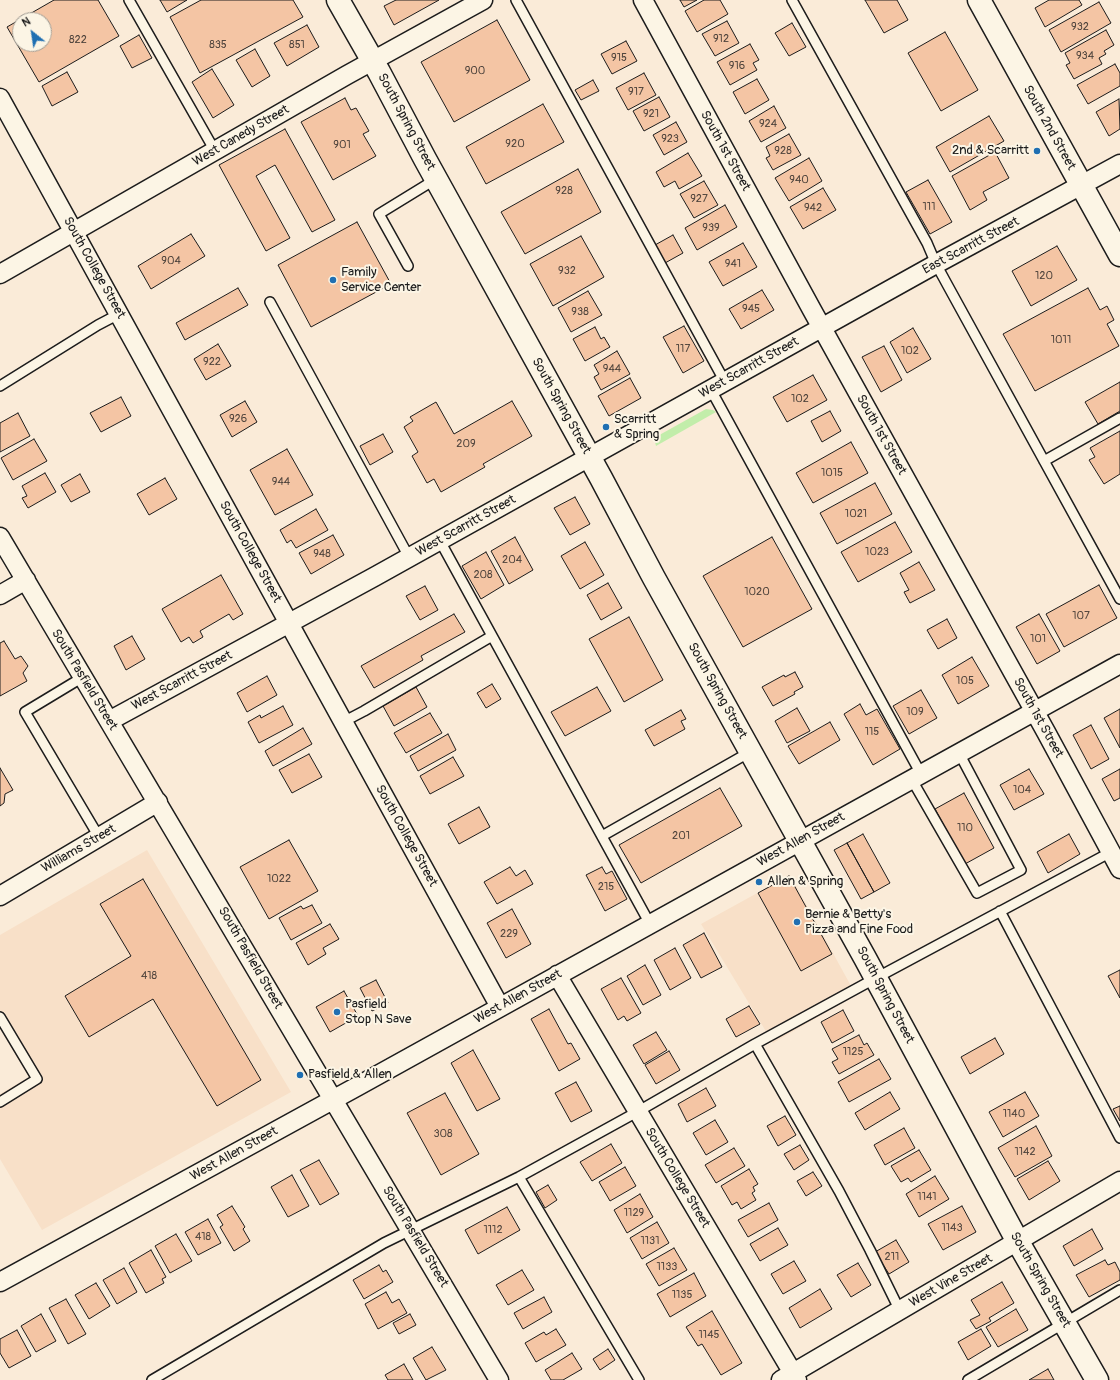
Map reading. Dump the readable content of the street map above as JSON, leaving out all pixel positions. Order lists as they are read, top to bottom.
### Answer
{
  "streets": {
    "street": [
      "South Spring Street",
      "South 2nd Street",
      "West Canedy Street",
      "South 1st Street",
      "East Scarritt Street",
      "South College Street",
      "West Scarritt Street",
      "South Pasfield Street",
      "West Allen Street",
      "Williams Street",
      "West Vine Street"
    ]
  },
  "crossings": [
    ["South Spring Street", "West Canedy Street"],
    ["South Spring Street", "West Scarritt Street"],
    ["South Spring Street", "West Allen Street"],
    ["South Spring Street", "West Vine Street"],
    ["South 2nd Street", "East Scarritt Street"],
    ["West Canedy Street", "South College Street"],
    ["South 1st Street", "East Scarritt Street"],
    ["South 1st Street", "West Scarritt Street"],
    ["South 1st Street", "West Allen Street"],
    ["East Scarritt Street", "West Scarritt Street"],
    ["South College Street", "West Scarritt Street"],
    ["South College Street", "West Allen Street"],
    ["South College Street", "West Vine Street"],
    ["West Scarritt Street", "South Pasfield Street"],
    ["South Pasfield Street", "West Allen Street"],
    ["South Pasfield Street", "Williams Street"]
  ],
  "places": [
    "2nd & Scarritt",
    "Family Service Center",
    "Scarritt & Spring",
    "Allen & Spring",
    "Bernie & Betty's Pizza and Fine Food",
    "Pasfield Stop N Save",
    "Pasfield & Allen"
  ],
  "house_numbers": [
    "932",
    "912",
    "822",
    "835",
    "851",
    "934",
    "915",
    "916",
    "900",
    "917",
    "921",
    "924",
    "923",
    "920",
    "901",
    "928",
    "940",
    "928",
    "927",
    "111",
    "942",
    "939",
    "904",
    "941",
    "932",
    "120",
    "945",
    "938",
    "1011",
    "117",
    "102",
    "922",
    "944",
    "102",
    "926",
    "209",
    "1015",
    "944",
    "1021",
    "1023",
    "948",
    "204",
    "208",
    "1020",
    "107",
    "101",
    "105",
    "109",
    "115",
    "104",
    "110",
    "201",
    "1022",
    "215",
    "229",
    "418",
    "1125",
    "1140",
    "308",
    "1142",
    "1141",
    "1129",
    "1143",
    "1112",
    "418",
    "1131",
    "211",
    "1133",
    "1135",
    "1145"
  ],
  "north": "top left"
}
